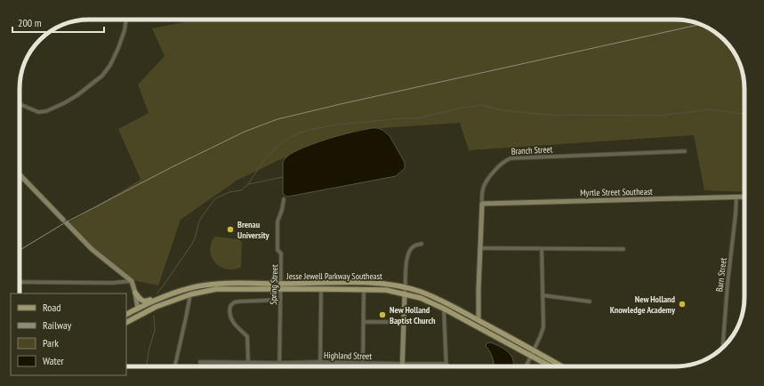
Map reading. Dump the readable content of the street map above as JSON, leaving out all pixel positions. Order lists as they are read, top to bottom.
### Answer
{
  "streets": {
    "main road": ["Jesse Jewell Parkway Southeast"],
    "street": [
      "Branch Street",
      "Myrtle Street Southeast",
      "Barn Street",
      "Spring Street",
      "Highland Street"
    ]
  },
  "crossings": [
    ["Branch Street", "Myrtle Street Southeast"],
    ["Branch Street", "Jesse Jewell Parkway Southeast"],
    ["Myrtle Street Southeast", "Barn Street"],
    ["Jesse Jewell Parkway Southeast", "Spring Street"],
    ["Spring Street", "Highland Street"]
  ],
  "places": ["Brenau University", "New Holland Knowledge Academy", "New Holland Baptist Church"],
  "legend": [
    "Road",
    "Railway",
    "Park",
    "Water"
  ],
  "scale_bar": "200 m"
}
